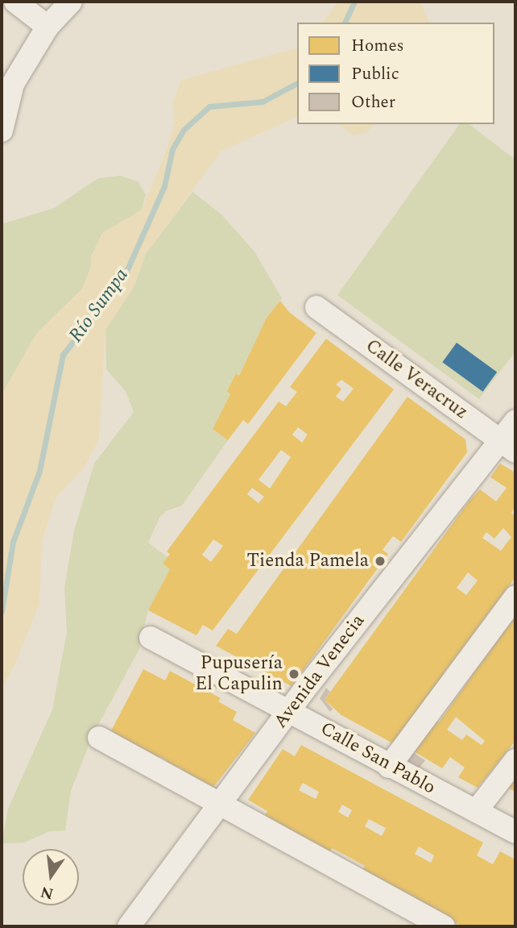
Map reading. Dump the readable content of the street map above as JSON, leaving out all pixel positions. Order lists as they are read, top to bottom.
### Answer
{
  "streets": {
    "street": ["Calle Veracruz", "Avenida Venecia", "Calle San Pablo"]
  },
  "crossings": [
    ["Calle Veracruz", "Avenida Venecia"],
    ["Avenida Venecia", "Calle San Pablo"]
  ],
  "water": ["Río Sumpa"],
  "places": ["Tienda Pamela", "Pupusería El Capulin"],
  "legend": ["Homes", "Public", "Other"],
  "north": "bottom"
}
